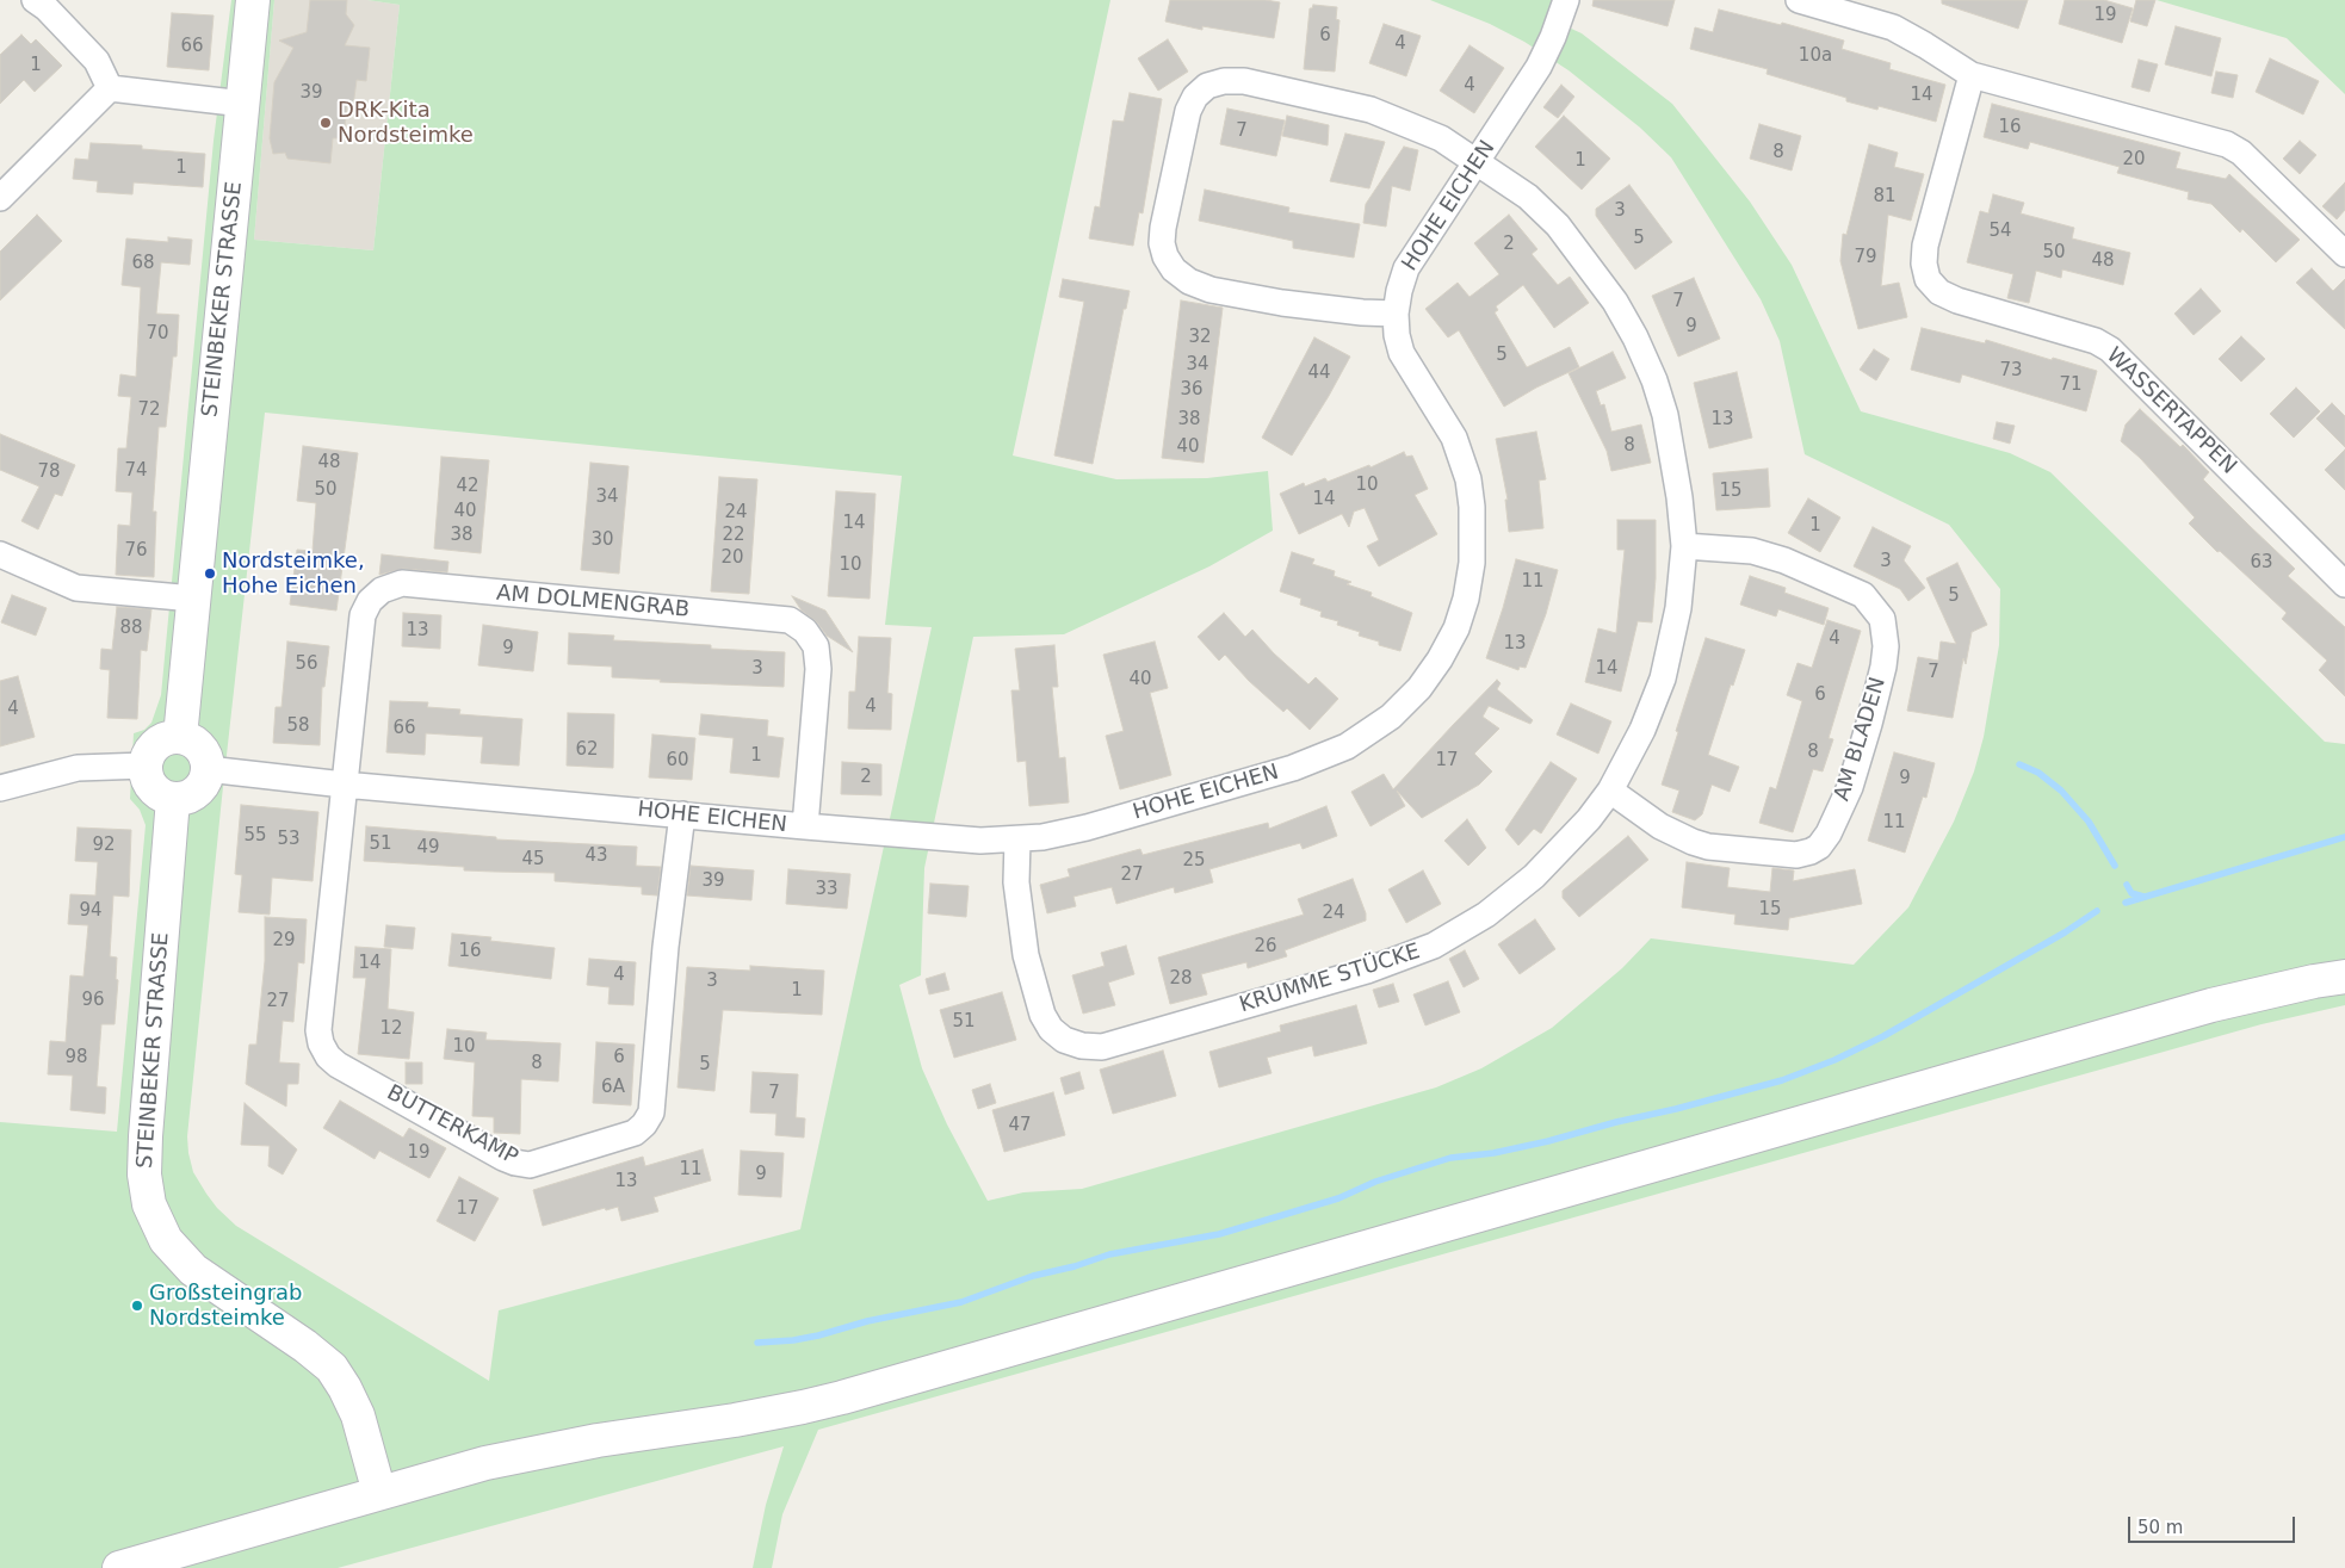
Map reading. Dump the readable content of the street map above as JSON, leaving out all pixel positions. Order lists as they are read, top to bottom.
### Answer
{
  "streets": {
    "street": [
      "HOHE EICHEN",
      "STEINBEKER STRASSE",
      "WASSERTAPPEN",
      "AM DOLMENGRAB",
      "AM BLADEN",
      "KRUMME STÜCKE",
      "BUTTERKAMP"
    ]
  },
  "crossings": [
    ["HOHE EICHEN", "STEINBEKER STRASSE"],
    ["HOHE EICHEN", "AM DOLMENGRAB"],
    ["HOHE EICHEN", "KRUMME STÜCKE"],
    ["HOHE EICHEN", "BUTTERKAMP"],
    ["AM DOLMENGRAB", "BUTTERKAMP"],
    ["AM BLADEN", "KRUMME STÜCKE"]
  ],
  "places": ["DRK-Kita Nordsteimke", "Nordsteimke, Hohe Eichen", "Großsteingrab Nordsteimke"],
  "house_numbers": [
    "19",
    "6",
    "4",
    "66",
    "10a",
    "1",
    "4",
    "39",
    "14",
    "16",
    "7",
    "8",
    "20",
    "1",
    "1",
    "81",
    "3",
    "54",
    "5",
    "2",
    "50",
    "79",
    "48",
    "68",
    "7",
    "9",
    "70",
    "32",
    "5",
    "34",
    "73",
    "44",
    "71",
    "36",
    "72",
    "38",
    "13",
    "8",
    "40",
    "48",
    "74",
    "78",
    "10",
    "42",
    "50",
    "15",
    "34",
    "14",
    "40",
    "24",
    "14",
    "1",
    "38",
    "22",
    "30",
    "76",
    "20",
    "3",
    "63",
    "10",
    "11",
    "5",
    "88",
    "13",
    "4",
    "13",
    "9",
    "56",
    "3",
    "14",
    "7",
    "40",
    "6",
    "4",
    "4",
    "58",
    "66",
    "62",
    "8",
    "1",
    "60",
    "17",
    "2",
    "9",
    "11",
    "55",
    "53",
    "51",
    "92",
    "49",
    "43",
    "45",
    "25",
    "27",
    "39",
    "33",
    "15",
    "94",
    "24",
    "29",
    "26",
    "16",
    "14",
    "4",
    "28",
    "3",
    "1",
    "96",
    "27",
    "51",
    "12",
    "10",
    "98",
    "6",
    "8",
    "5",
    "6A",
    "7",
    "47",
    "19",
    "11",
    "9",
    "13",
    "17"
  ],
  "scale_bar": "50 m"
}
